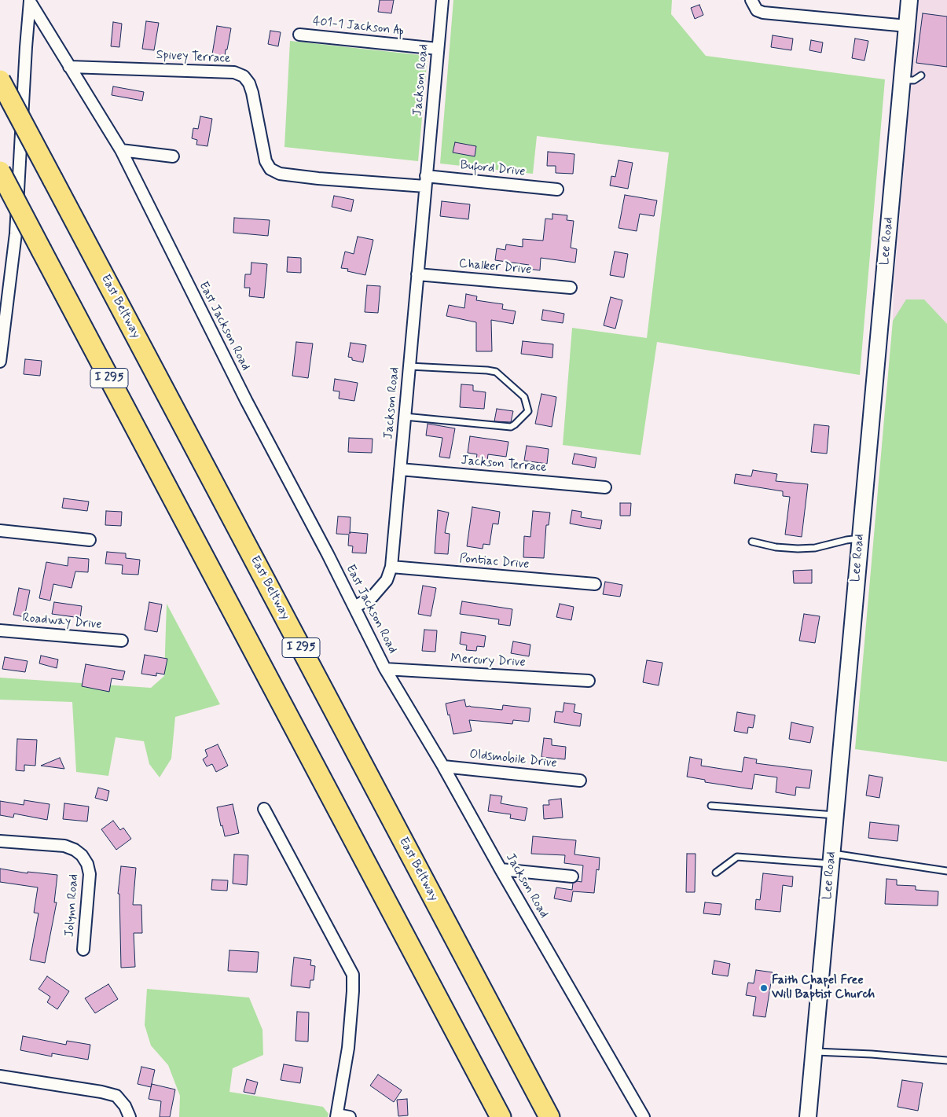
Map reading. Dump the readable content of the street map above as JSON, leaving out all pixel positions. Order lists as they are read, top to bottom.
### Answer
{
  "streets": {
    "highway": ["East Beltway", "I 295"],
    "street": [
      "401-1 Jackson Ap",
      "Spivey Terrace",
      "Jackson Road",
      "Buford Drive",
      "Lee Road",
      "Chalker Drive",
      "East Jackson Road",
      "Jackson Terrace",
      "Pontiac Drive",
      "Roadway Drive",
      "Mercury Drive",
      "Oldsmobile Drive",
      "Jolynn Road"
    ]
  },
  "crossings": [
    ["401-1 Jackson Ap", "Jackson Road"],
    ["Spivey Terrace", "Jackson Road"],
    ["Spivey Terrace", "Buford Drive"],
    ["Spivey Terrace", "East Jackson Road"],
    ["Jackson Road", "Buford Drive"],
    ["Jackson Road", "Chalker Drive"],
    ["Jackson Road", "East Jackson Road"],
    ["Jackson Road", "Jackson Terrace"],
    ["Jackson Road", "Pontiac Drive"],
    ["Jackson Road", "Mercury Drive"],
    ["Jackson Road", "Oldsmobile Drive"],
    ["East Jackson Road", "Mercury Drive"]
  ],
  "places": ["Faith Chapel Free Will Baptist Church"]
}
